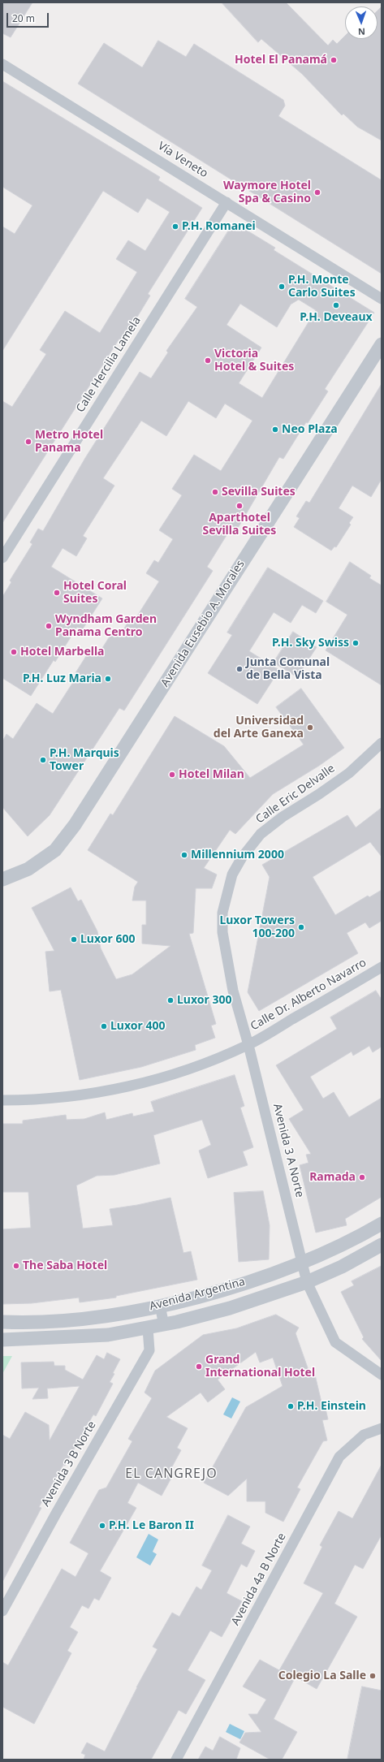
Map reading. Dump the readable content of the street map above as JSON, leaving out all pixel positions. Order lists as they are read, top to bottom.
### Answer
{
  "streets": {
    "street": [
      "Vía Veneto",
      "Calle Hercilia Lamela",
      "Avenida Eusebio A. Morales",
      "Calle Eric Delvalle",
      "Calle Dr. Alberto Navarro",
      "Avenida 3 A Norte",
      "Avenida Argentina",
      "Avenida 3 B Norte",
      "Avenida 4a B Norte"
    ]
  },
  "crossings": [
    ["Vía Veneto", "Calle Hercilia Lamela"],
    ["Calle Eric Delvalle", "Calle Dr. Alberto Navarro"],
    ["Calle Eric Delvalle", "Avenida 3 A Norte"],
    ["Calle Dr. Alberto Navarro", "Avenida 3 A Norte"],
    ["Avenida 3 A Norte", "Avenida Argentina"],
    ["Avenida Argentina", "Avenida 3 B Norte"]
  ],
  "districts": ["EL CANGREJO"],
  "places": [
    "Hotel El Panamá",
    "Waymore Hotel Spa & Casino",
    "P.H. Romanei",
    "P.H. Monte Carlo Suites",
    "P.H. Deveaux",
    "Victoria Hotel & Suites",
    "Neo Plaza",
    "Metro Hotel Panama",
    "Sevilla Suites",
    "Aparthotel Sevilla Suites",
    "Hotel Coral Suites",
    "Wyndham Garden Panama Centro",
    "P.H. Sky Swiss",
    "Hotel Marbella",
    "Junta Comunal de Bella Vista",
    "P.H. Luz Maria",
    "Universidad del Arte Ganexa",
    "P.H. Marquis Tower",
    "Hotel Milan",
    "Millennium 2000",
    "Luxor Towers 100-200",
    "Luxor 600",
    "Luxor 300",
    "Luxor 400",
    "Ramada",
    "The Saba Hotel",
    "Grand International Hotel",
    "P.H. Einstein",
    "P.H. Le Baron II",
    "Colegio La Salle"
  ],
  "scale_bar": "20 m",
  "north": "bottom"
}
